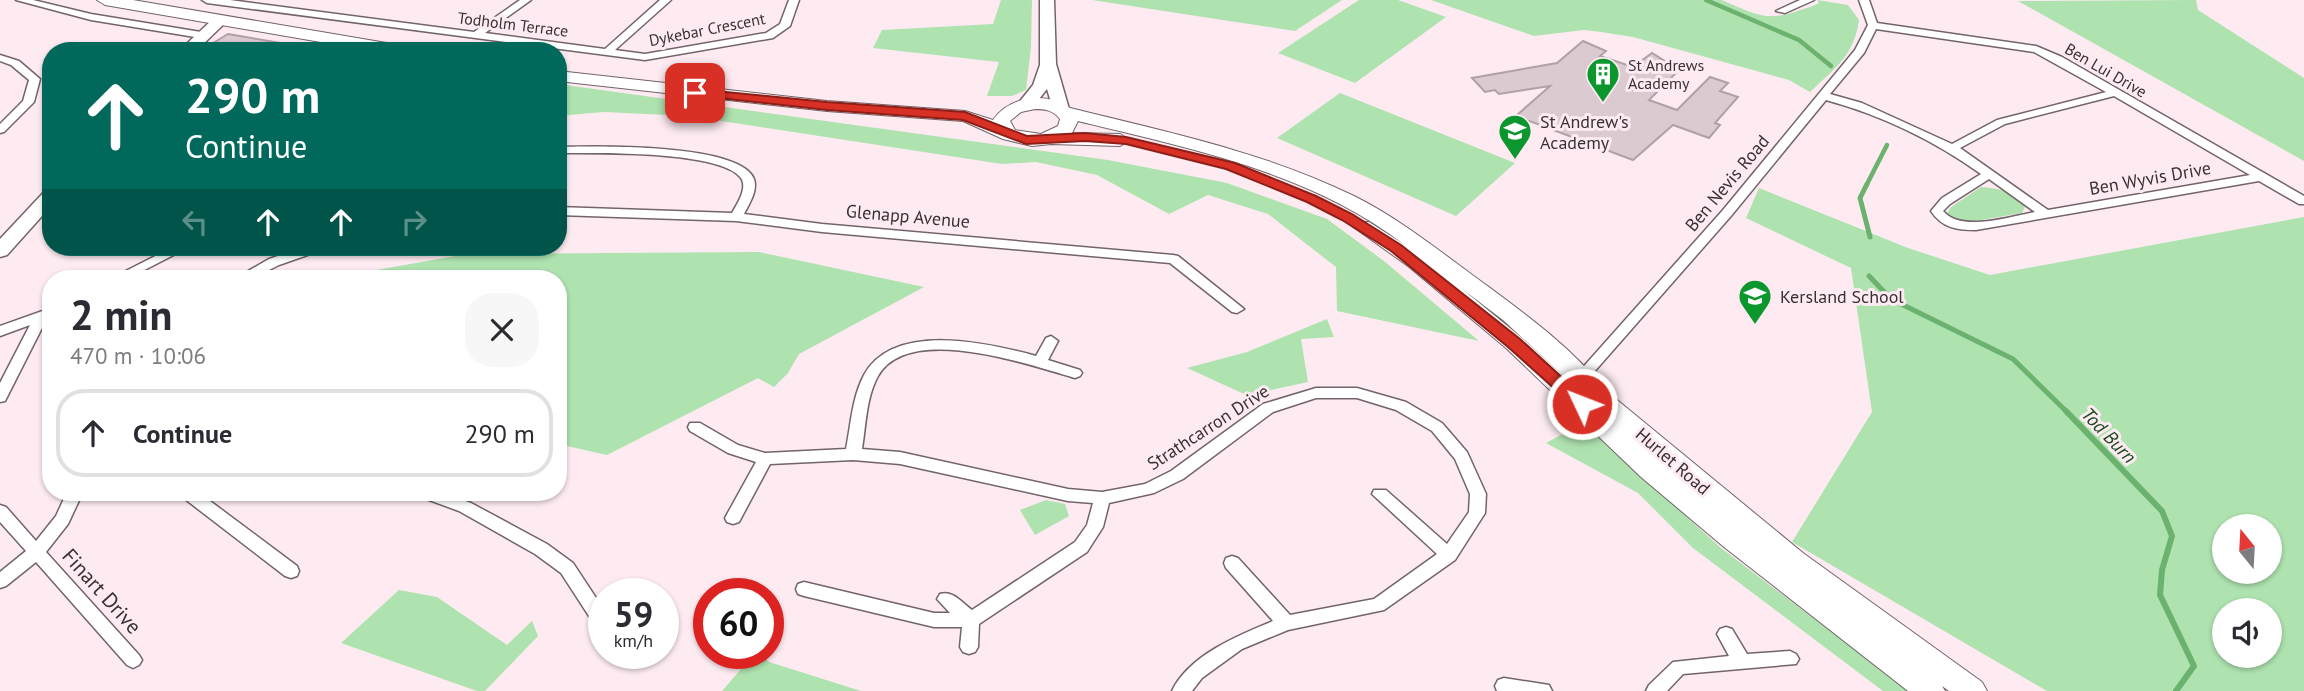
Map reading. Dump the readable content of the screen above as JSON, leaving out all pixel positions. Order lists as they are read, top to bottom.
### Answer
{
  "streets": {
    "main road": ["Hurlet Road"],
    "street": [
      "Todholm Terrace",
      "Dykebar Crescent",
      "Ben Lui Drive",
      "Ben Wyvis Drive",
      "Ben Nevis Road",
      "Glenapp Avenue",
      "Strathcarron Drive",
      "Finart Drive"
    ]
  },
  "crossings": [
    ["Todholm Terrace", "Dykebar Crescent"],
    ["Ben Lui Drive", "Ben Wyvis Drive"],
    ["Ben Lui Drive", "Ben Nevis Road"],
    ["Ben Nevis Road", "Hurlet Road"]
  ],
  "water": ["Tod Burn"],
  "places": {
    "building": ["St Andrews Academy"],
    "school or university": ["St Andrew's Academy", "Kersland School"]
  },
  "north": "top",
  "page": {
    "turn": ["290 m", "Continue"],
    "heading": ["2 min", "470 m · 10:06"],
    "list": [
      {
        "name": "Continue",
        "value": "290 m"
      }
    ],
    "speed": "59 km/h",
    "limit": "60"
  }
}
